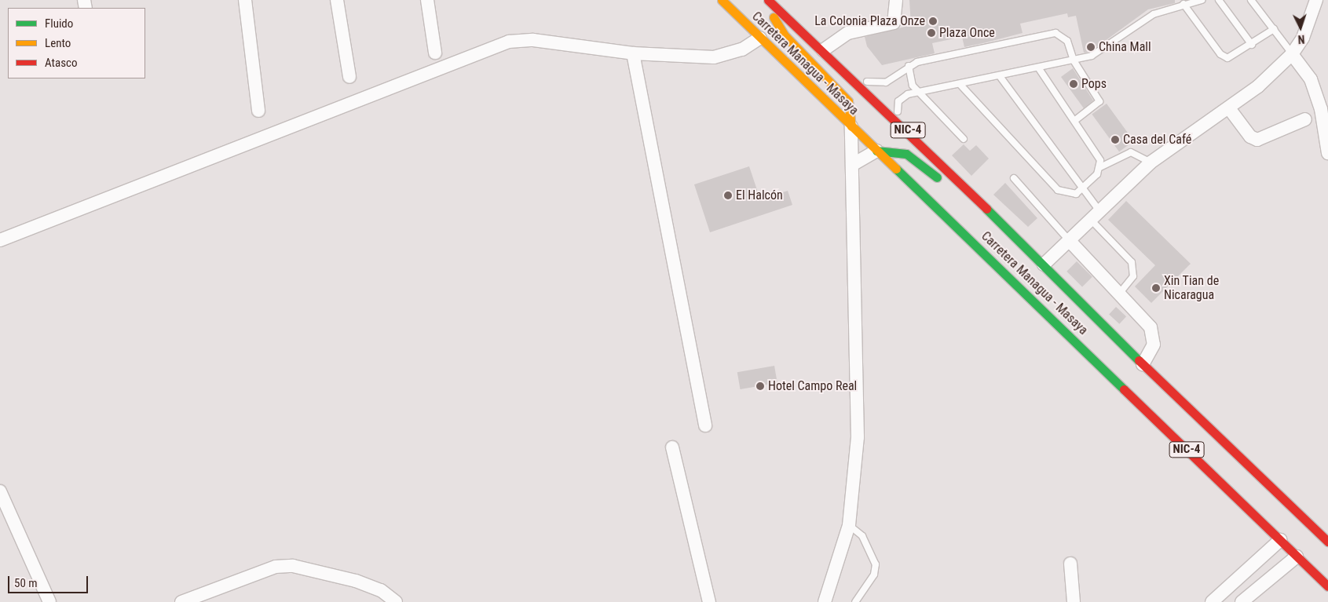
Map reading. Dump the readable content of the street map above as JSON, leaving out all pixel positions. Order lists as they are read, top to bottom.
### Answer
{
  "streets": {
    "highway": ["Carretera Managua - Masaya", "NIC-4"]
  },
  "places": [
    "La Colonia Plaza Onze",
    "Plaza Once",
    "China Mall",
    "Pops",
    "Casa del Café",
    "El Halcón",
    "Xin Tian de Nicaragua",
    "Hotel Campo Real"
  ],
  "legend": ["Fluido", "Lento", "Atasco"],
  "scale_bar": "50 m",
  "north": "bottom"
}
